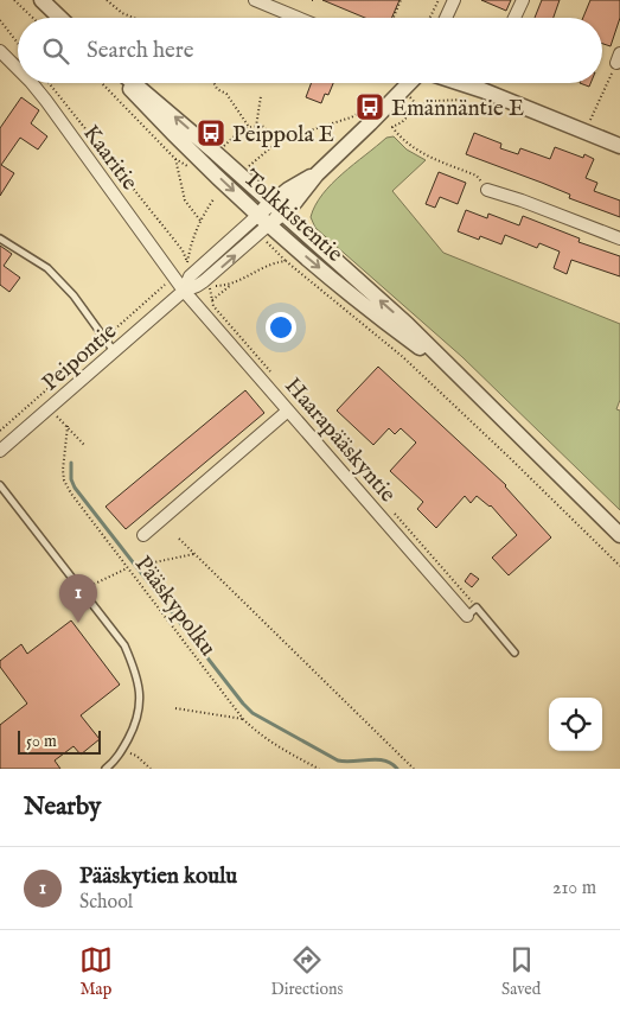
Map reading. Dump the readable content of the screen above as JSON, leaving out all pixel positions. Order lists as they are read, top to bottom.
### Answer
{
  "streets": {
    "street": [
      "Kaaritie",
      "Tolkkistentie",
      "Peipontie",
      "Haarapääskyntie"
    ],
    "path": ["Pääskypolku"]
  },
  "crossings": [
    ["Kaaritie", "Peipontie"],
    ["Kaaritie", "Haarapääskyntie"],
    ["Tolkkistentie", "Peipontie"],
    ["Peipontie", "Haarapääskyntie"]
  ],
  "places": {
    "bus stop": ["Emännäntie E", "Peippola E"]
  },
  "scale_bar": "50 m",
  "page": {
    "search": "Search here",
    "pins": "1",
    "scale": "50 m",
    "heading": "Nearby",
    "list": [
      {
        "mark": "1",
        "name": "Pääskytien koulu",
        "note": "School",
        "value": "210 m"
      }
    ],
    "nav": ["Map", "Directions", "Saved"]
  }
}
